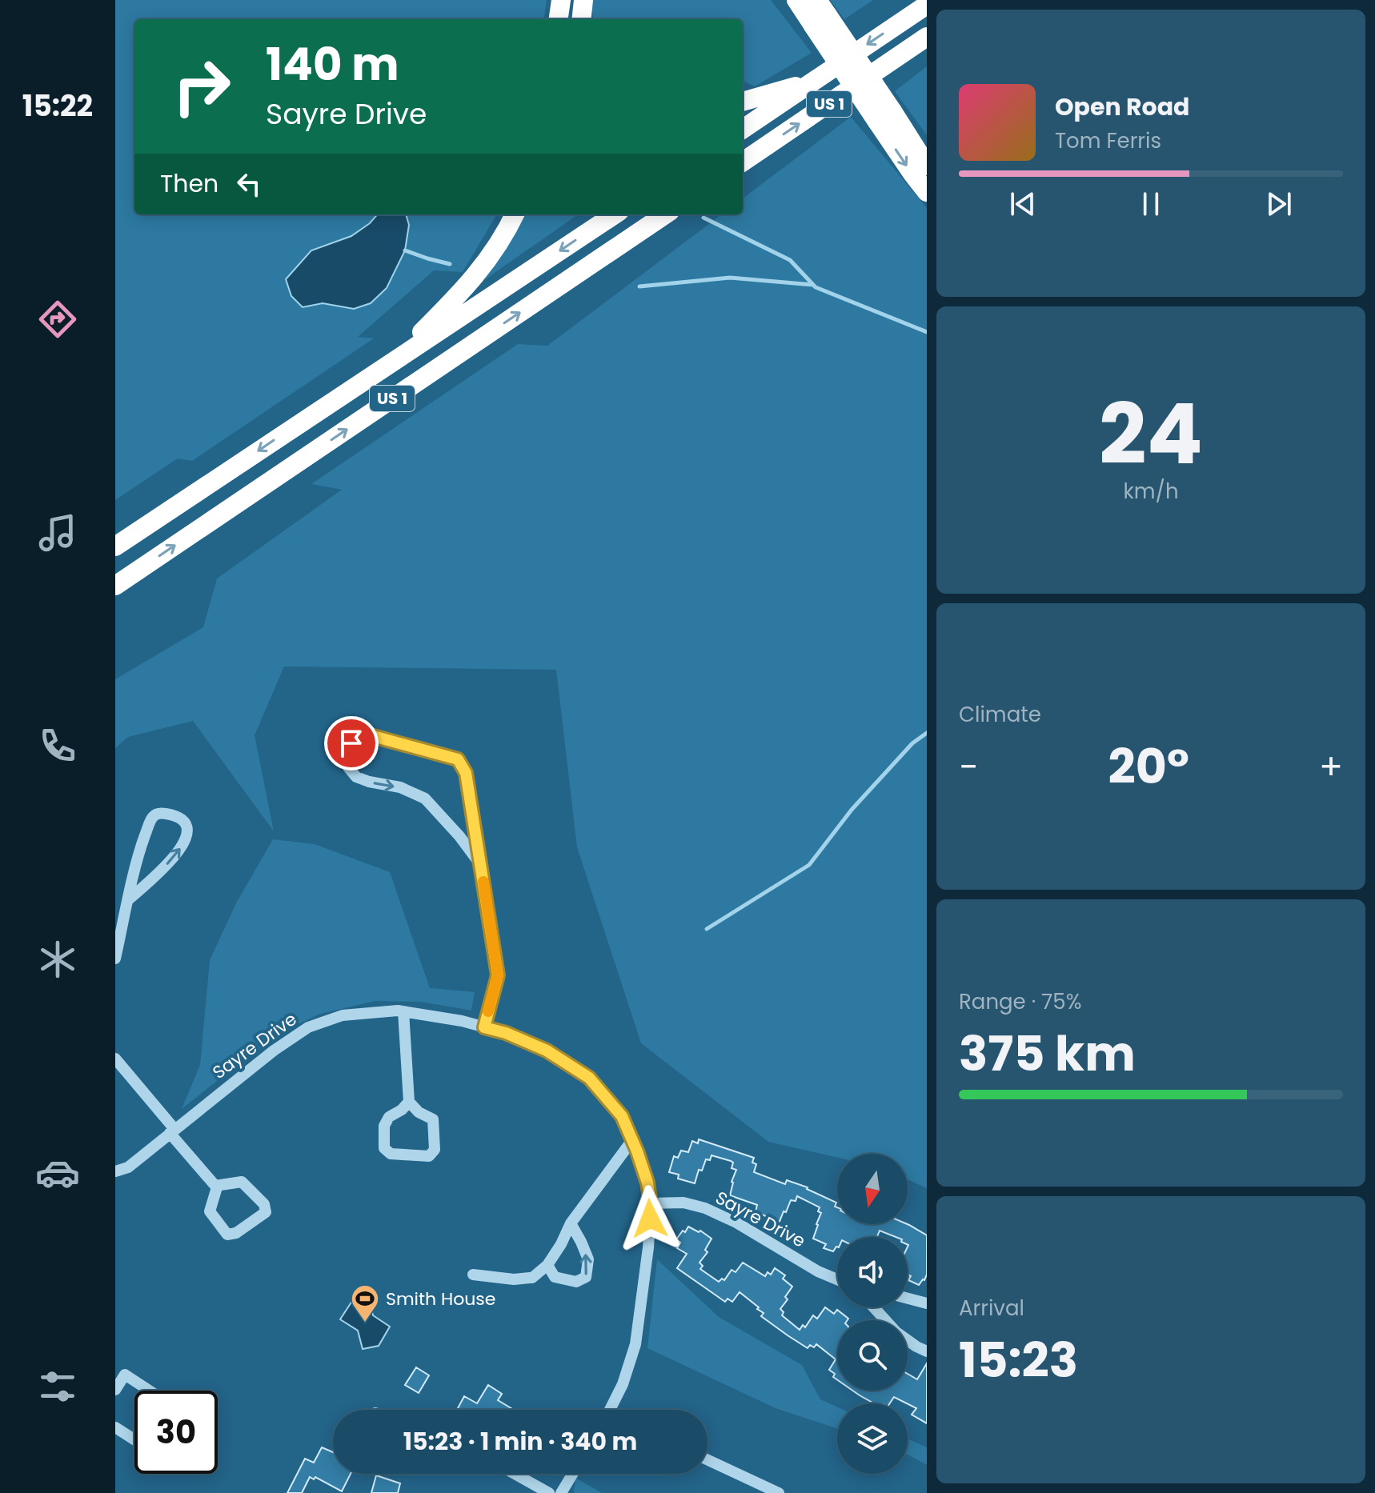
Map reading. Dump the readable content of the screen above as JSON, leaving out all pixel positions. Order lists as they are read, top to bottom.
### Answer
{
  "streets": {
    "highway": ["US 1"],
    "street": ["Sayre Drive"]
  },
  "places": {
    "sports": ["Smith House"]
  },
  "north": "bottom",
  "page": {
    "tabs": "15:22",
    "turn": ["140 m", "Sayre Drive"],
    "song": ["Open Road", "Tom Ferris"],
    "then": "Then",
    "tile": [
      ["24", "km/h"],
      "Climate",
      ["Range · 75%", "375 km"],
      ["Arrival", "15:23"]
    ],
    "heat": ["−", "20°", "+"],
    "limit": "30",
    "trip": "15:23 · 1 min · 340 m"
  }
}
